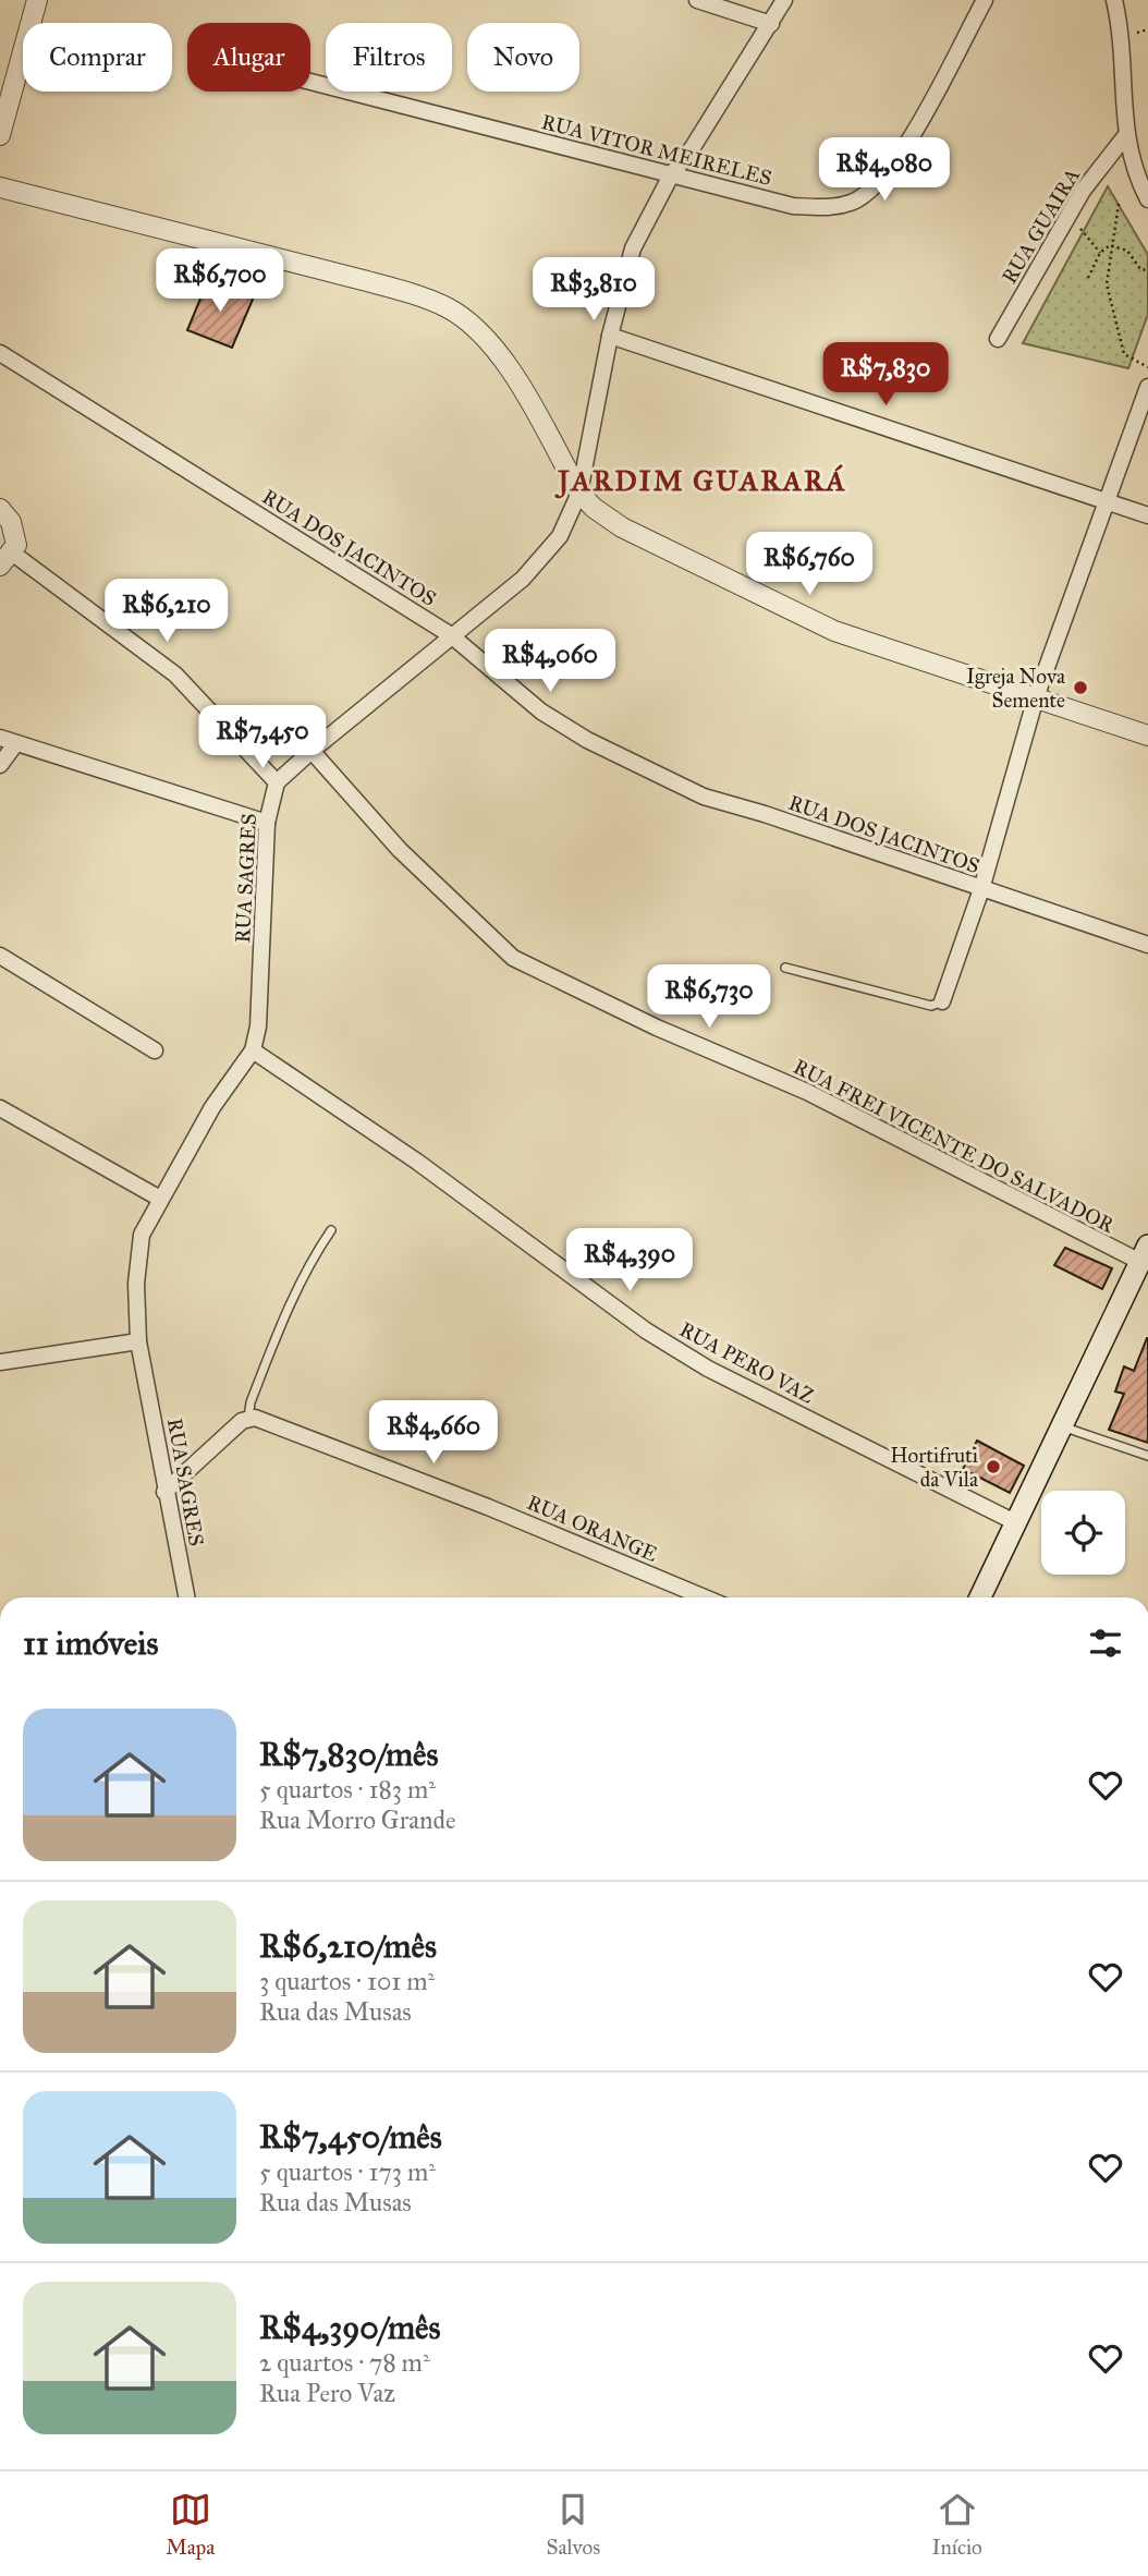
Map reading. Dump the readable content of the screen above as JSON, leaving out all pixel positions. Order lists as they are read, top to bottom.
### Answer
{
  "streets": {
    "street": [
      "RUA VITOR MEIRELES",
      "RUA GUAIRA",
      "RUA DOS JACINTOS",
      "RUA SAGRES",
      "RUA FREI VICENTE DO SALVADOR",
      "RUA PERO VAZ",
      "RUA ORANGE"
    ]
  },
  "crossings": [
    ["RUA SAGRES", "RUA PERO VAZ"]
  ],
  "districts": ["JARDIM GUARARÁ"],
  "places": ["Igreja Nova Semente", "Hortifruti da Vila"],
  "page": {
    "chip": [
      "Comprar",
      "Alugar",
      "Filtros",
      "Novo"
    ],
    "price": [
      "R$4,080",
      "R$6,700",
      "R$3,810",
      "R$7,830",
      "R$6,760",
      "R$6,210",
      "R$4,060",
      "R$7,450",
      "R$6,730",
      "R$4,390",
      "R$4,660"
    ],
    "heading": "11 imóveis",
    "list": [
      {
        "name": "R$7,830/mês",
        "note": "5 quartos · 183 m² · Rua Morro Grande"
      },
      {
        "name": "R$6,210/mês",
        "note": "3 quartos · 101 m² · Rua das Musas"
      },
      {
        "name": "R$7,450/mês",
        "note": "5 quartos · 173 m² · Rua das Musas"
      },
      {
        "name": "R$4,390/mês",
        "note": "2 quartos · 78 m² · Rua Pero Vaz"
      }
    ],
    "tabs": ["Mapa", "Salvos", "Início"]
  }
}
